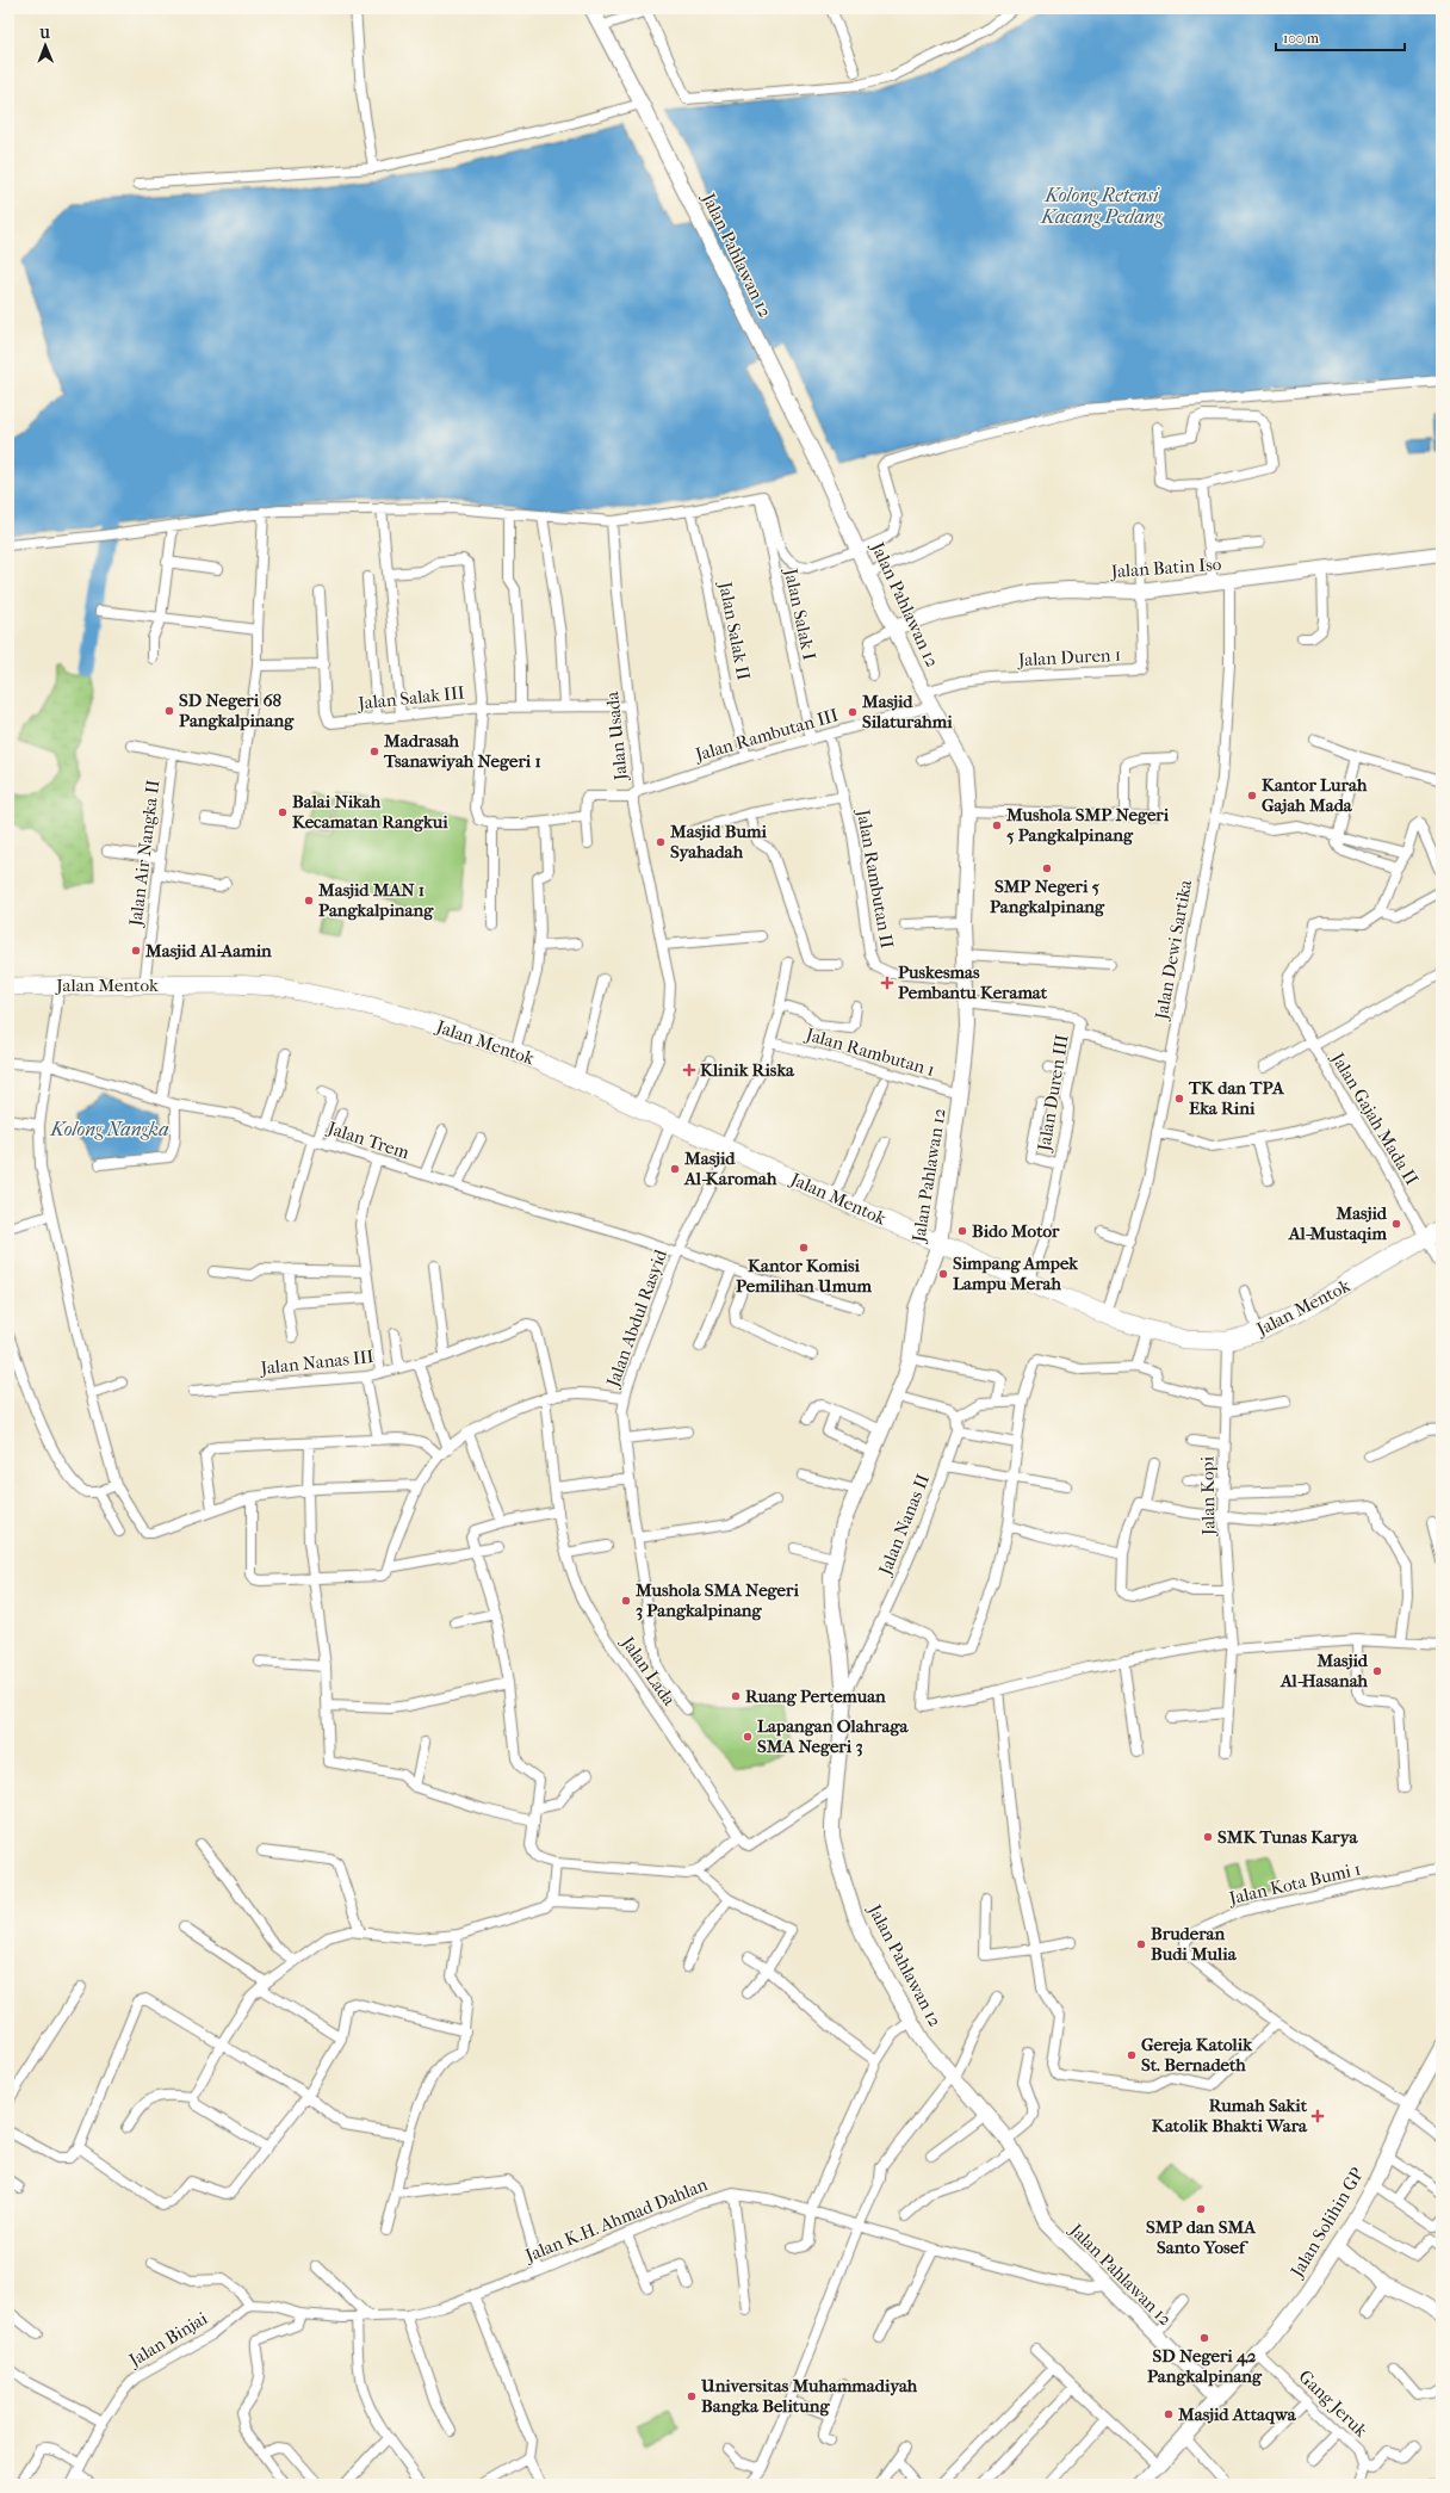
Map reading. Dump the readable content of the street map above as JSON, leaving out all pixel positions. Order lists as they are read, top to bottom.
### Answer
{
  "streets": {
    "highway": ["Jalan Mentok"],
    "main road": ["Jalan Pahlawan 12", "Jalan Batin Iso", "Jalan Solihin GP"],
    "street": [
      "Jalan Salak I",
      "Jalan Salak II",
      "Jalan Duren 1",
      "Jalan Salak III",
      "Jalan Rambutan III",
      "Jalan Usada",
      "Jalan Air Nangka II",
      "Jalan Rambutan II",
      "Jalan Dewi Sartika",
      "Jalan Rambutan 1",
      "Jalan Duren III",
      "Jalan Gajah Mada II",
      "Jalan Trem",
      "Jalan Abdul Rasyid",
      "Jalan Nanas III",
      "Jalan Kopi",
      "Jalan Nanas II",
      "Jalan Lada",
      "Jalan Kota Bumi 1",
      "Jalan K.H. Ahmad Dahlan",
      "Jalan Binjai",
      "Gang Jeruk"
    ]
  },
  "crossings": [
    ["Jalan Pahlawan 12", "Jalan Batin Iso"],
    ["Jalan Pahlawan 12", "Jalan Duren 1"],
    ["Jalan Pahlawan 12", "Jalan Rambutan III"],
    ["Jalan Pahlawan 12", "Jalan Rambutan II"],
    ["Jalan Pahlawan 12", "Jalan Mentok"],
    ["Jalan Pahlawan 12", "Jalan Rambutan 1"],
    ["Jalan Pahlawan 12", "Jalan Duren III"],
    ["Jalan Pahlawan 12", "Jalan Nanas II"],
    ["Jalan Pahlawan 12", "Jalan K.H. Ahmad Dahlan"],
    ["Jalan Pahlawan 12", "Jalan Solihin GP"],
    ["Jalan Batin Iso", "Jalan Duren 1"],
    ["Jalan Batin Iso", "Jalan Dewi Sartika"],
    ["Jalan Salak I", "Jalan Rambutan III"],
    ["Jalan Salak II", "Jalan Rambutan III"],
    ["Jalan Salak III", "Jalan Usada"],
    ["Jalan Rambutan III", "Jalan Usada"],
    ["Jalan Rambutan III", "Jalan Rambutan II"],
    ["Jalan Usada", "Jalan Mentok"],
    ["Jalan Air Nangka II", "Jalan Mentok"],
    ["Jalan Dewi Sartika", "Jalan Mentok"],
    ["Jalan Mentok", "Jalan Duren III"],
    ["Jalan Mentok", "Jalan Gajah Mada II"],
    ["Jalan Mentok", "Jalan Abdul Rasyid"],
    ["Jalan Mentok", "Jalan Kopi"],
    ["Jalan Rambutan 1", "Jalan Abdul Rasyid"],
    ["Jalan Trem", "Jalan Abdul Rasyid"],
    ["Jalan Nanas III", "Jalan Lada"],
    ["Jalan Kota Bumi 1", "Jalan Solihin GP"],
    ["Jalan K.H. Ahmad Dahlan", "Jalan Binjai"],
    ["Jalan Solihin GP", "Gang Jeruk"]
  ],
  "water": ["Kolong Retensi Kacang Pedang", "Kolong Nangka"],
  "places": {
    "other": [
      "SD Negeri 68 Pangkalpinang",
      "Masjid Silaturahmi",
      "Madrasah Tsanawiyah Negeri 1",
      "Kantor Lurah Gajah Mada",
      "Balai Nikah Kecamatan Rangkui",
      "Mushola SMP Negeri 5 Pangkalpinang",
      "Masjid Bumi Syahadah",
      "SMP Negeri 5 Pangkalpinang",
      "Masjid MAN 1 Pangkalpinang",
      "Masjid Al-Aamin",
      "TK dan TPA Eka Rini",
      "Masjid Al-Karomah",
      "Masjid Al-Mustaqim",
      "Bido Motor",
      "Kantor Komisi Pemilihan Umum",
      "Simpang Ampek Lampu Merah",
      "Mushola SMA Negeri 3 Pangkalpinang",
      "Masjid Al-Hasanah",
      "Ruang Pertemuan",
      "Lapangan Olahraga SMA Negeri 3",
      "SMK Tunas Karya",
      "Bruderan Budi Mulia",
      "Gereja Katolik St. Bernadeth",
      "SMP dan SMA Santo Yosef",
      "SD Negeri 42 Pangkalpinang",
      "Universitas Muhammadiyah Bangka Belitung",
      "Masjid Attaqwa"
    ],
    "health": ["Puskesmas Pembantu Keramat", "Klinik Riska", "Rumah Sakit Katolik Bhakti Wara"]
  },
  "scale_bar": "100 m",
  "north": "top"
}
